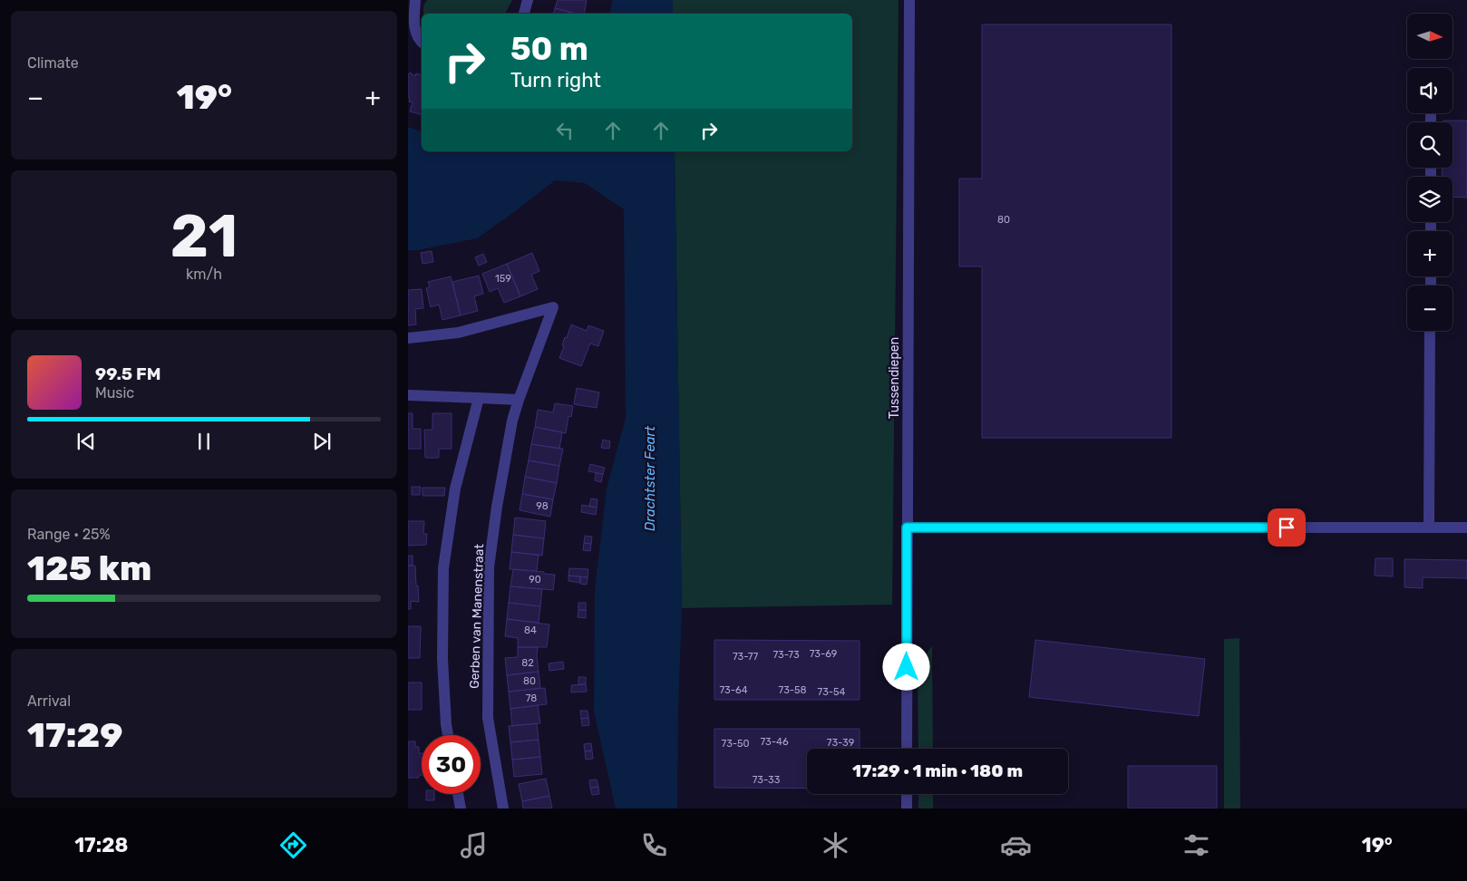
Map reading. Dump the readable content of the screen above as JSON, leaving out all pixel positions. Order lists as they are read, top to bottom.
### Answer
{
  "streets": {
    "street": ["Tussendiepen", "Gerben van Manenstraat"]
  },
  "water": ["Drachtster Feart"],
  "house_numbers": [
    "80",
    "159",
    "98",
    "90",
    "84",
    "73-69",
    "73-73",
    "73-77",
    "82",
    "80",
    "73-64",
    "73-58",
    "73-54",
    "78",
    "73-46",
    "73-39",
    "73-50",
    "73-33"
  ],
  "north": "right",
  "page": {
    "tile": [
      "Climate",
      ["21", "km/h"],
      ["Range · 25%", "125 km"],
      ["Arrival", "17:29"]
    ],
    "map_buttons": ["+", "−"],
    "turn": ["50 m", "Turn right"],
    "heat": ["−", "19°", "+"],
    "song": ["99.5 FM", "Music"],
    "limit": "30",
    "trip": "17:29 · 1 min · 180 m",
    "tabs": ["17:28", "19°"]
  }
}
